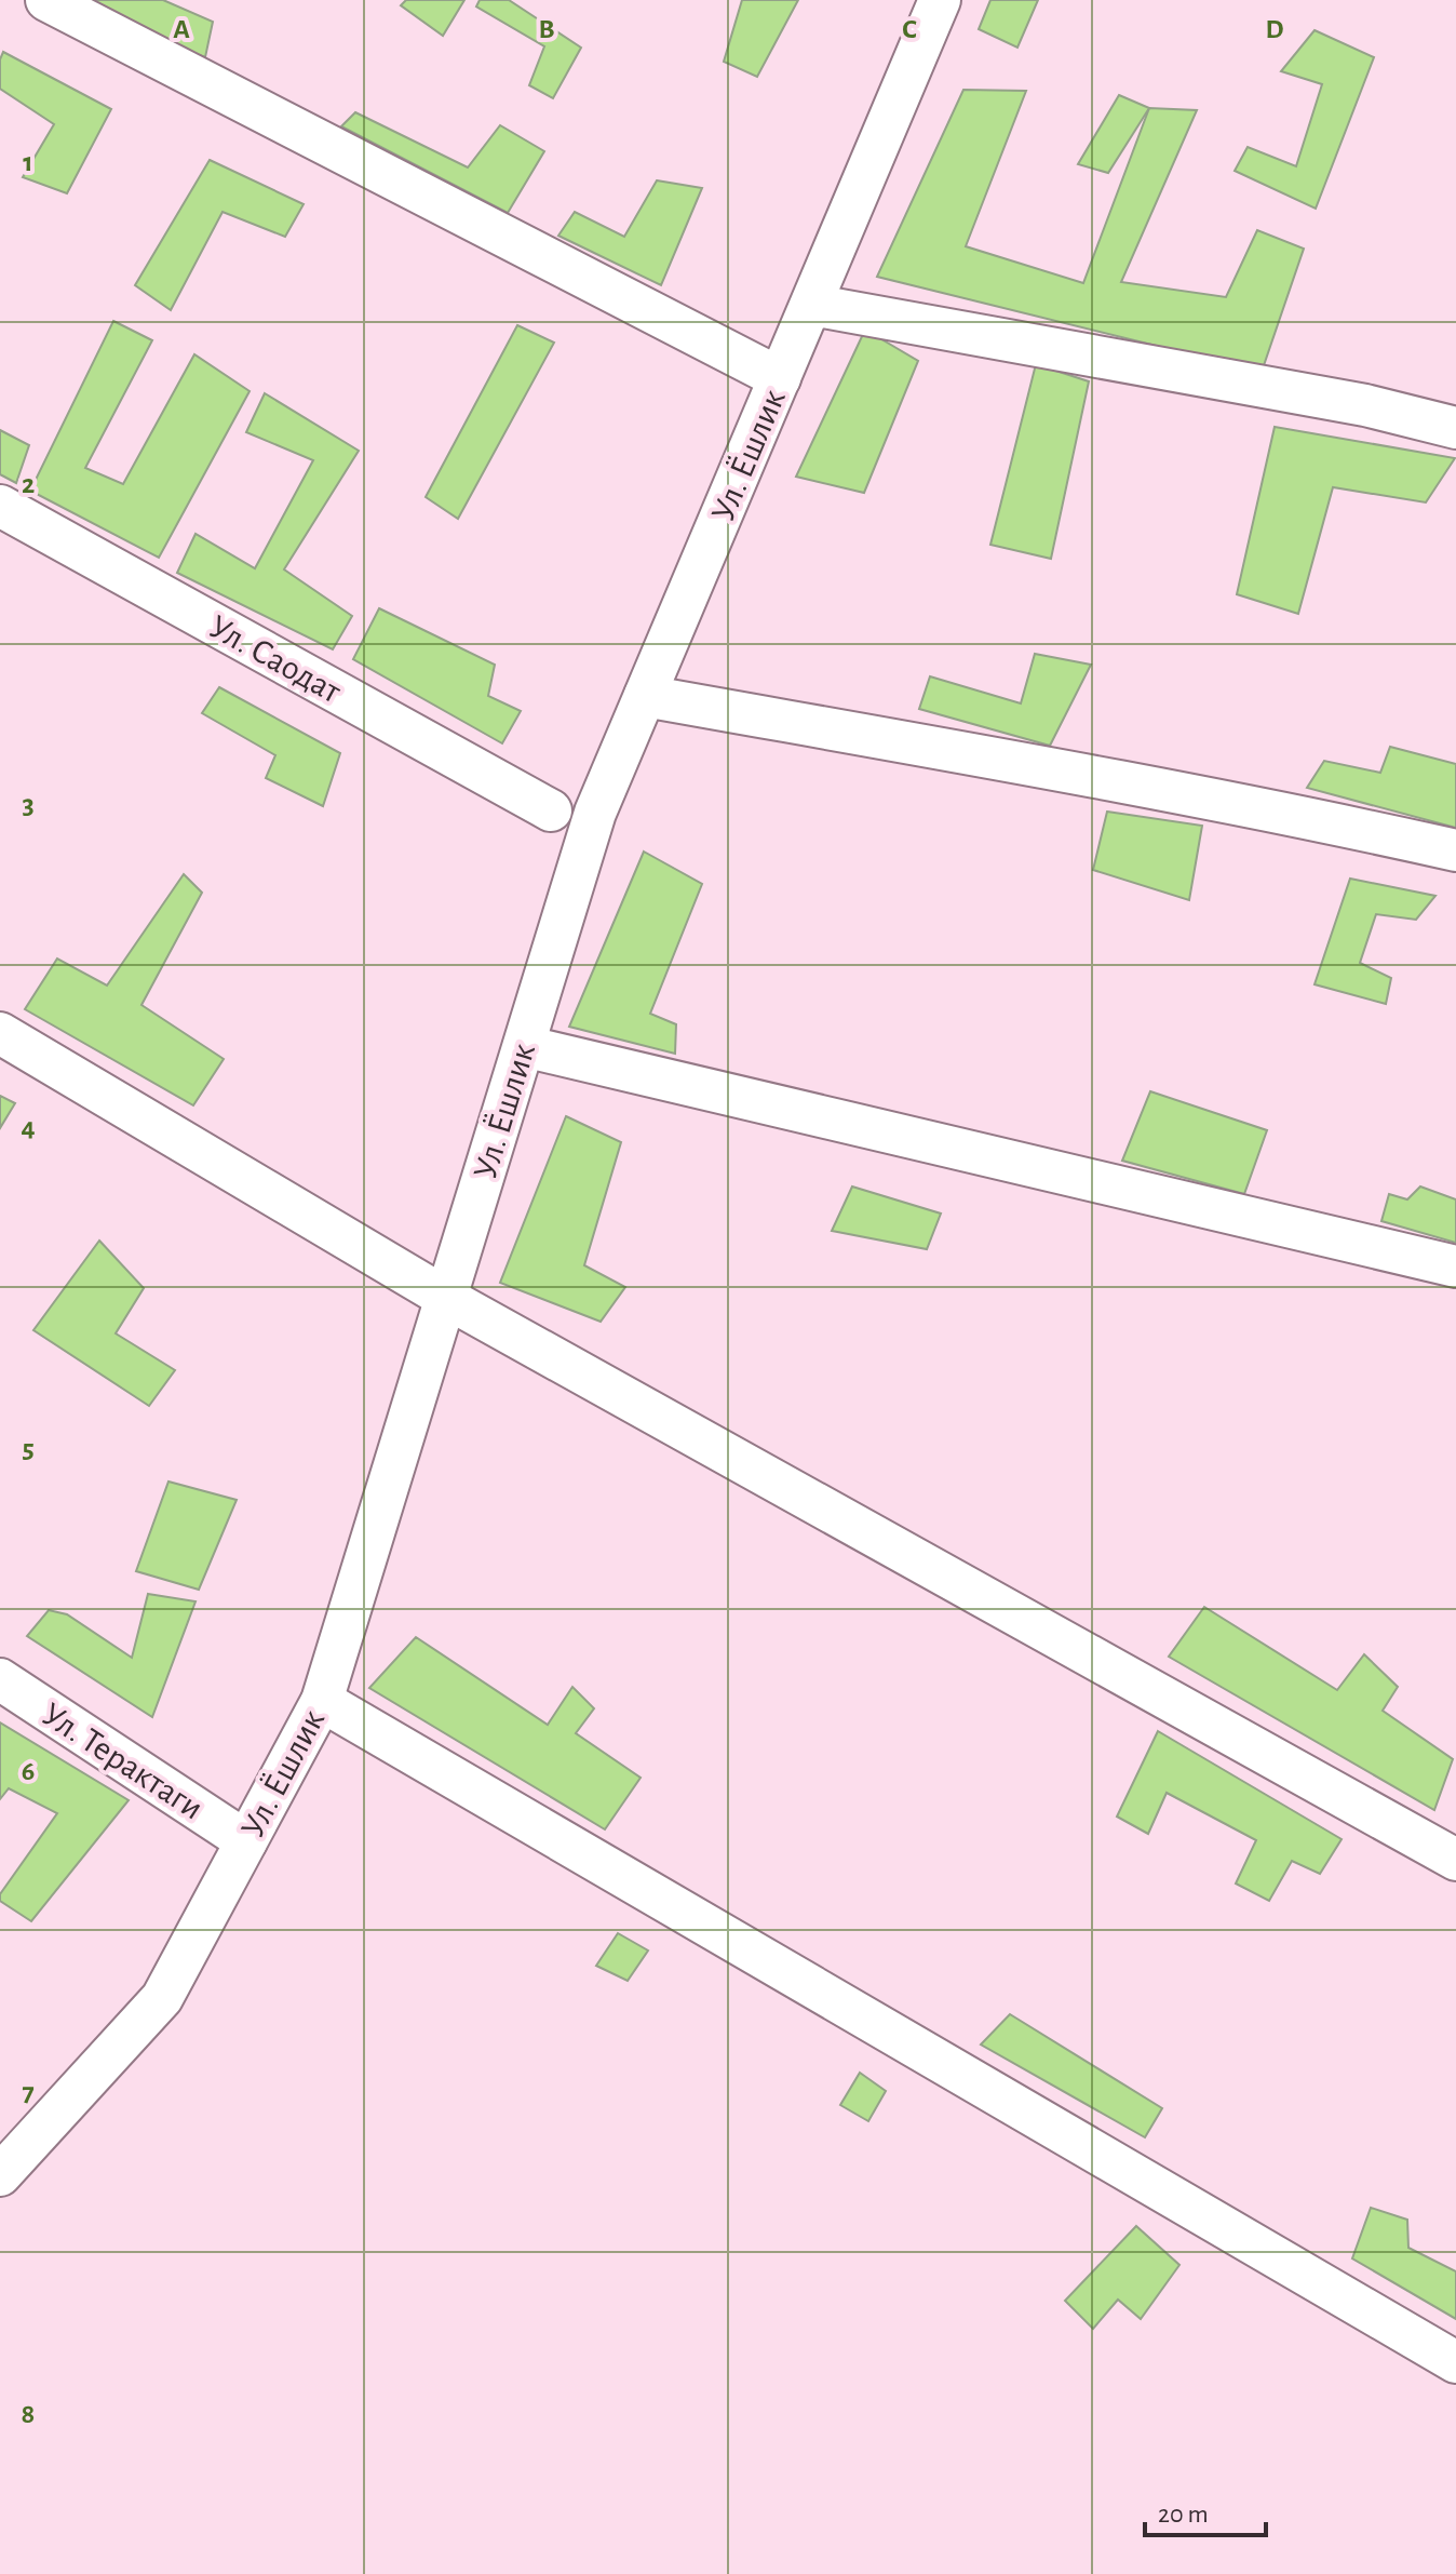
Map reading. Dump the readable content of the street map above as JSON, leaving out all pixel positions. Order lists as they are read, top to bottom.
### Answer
{
  "streets": {
    "street": ["Ул. Ёшлик", "Ул. Саодат", "Ул. Терактаги"]
  },
  "crossings": [
    ["Ул. Ёшлик", "Ул. Терактаги"]
  ],
  "scale_bar": "20 m",
  "grid": {
    "columns": [
      "A",
      "B",
      "C",
      "D"
    ],
    "rows": [
      "1",
      "2",
      "3",
      "4",
      "5",
      "6",
      "7",
      "8"
    ]
  }
}
